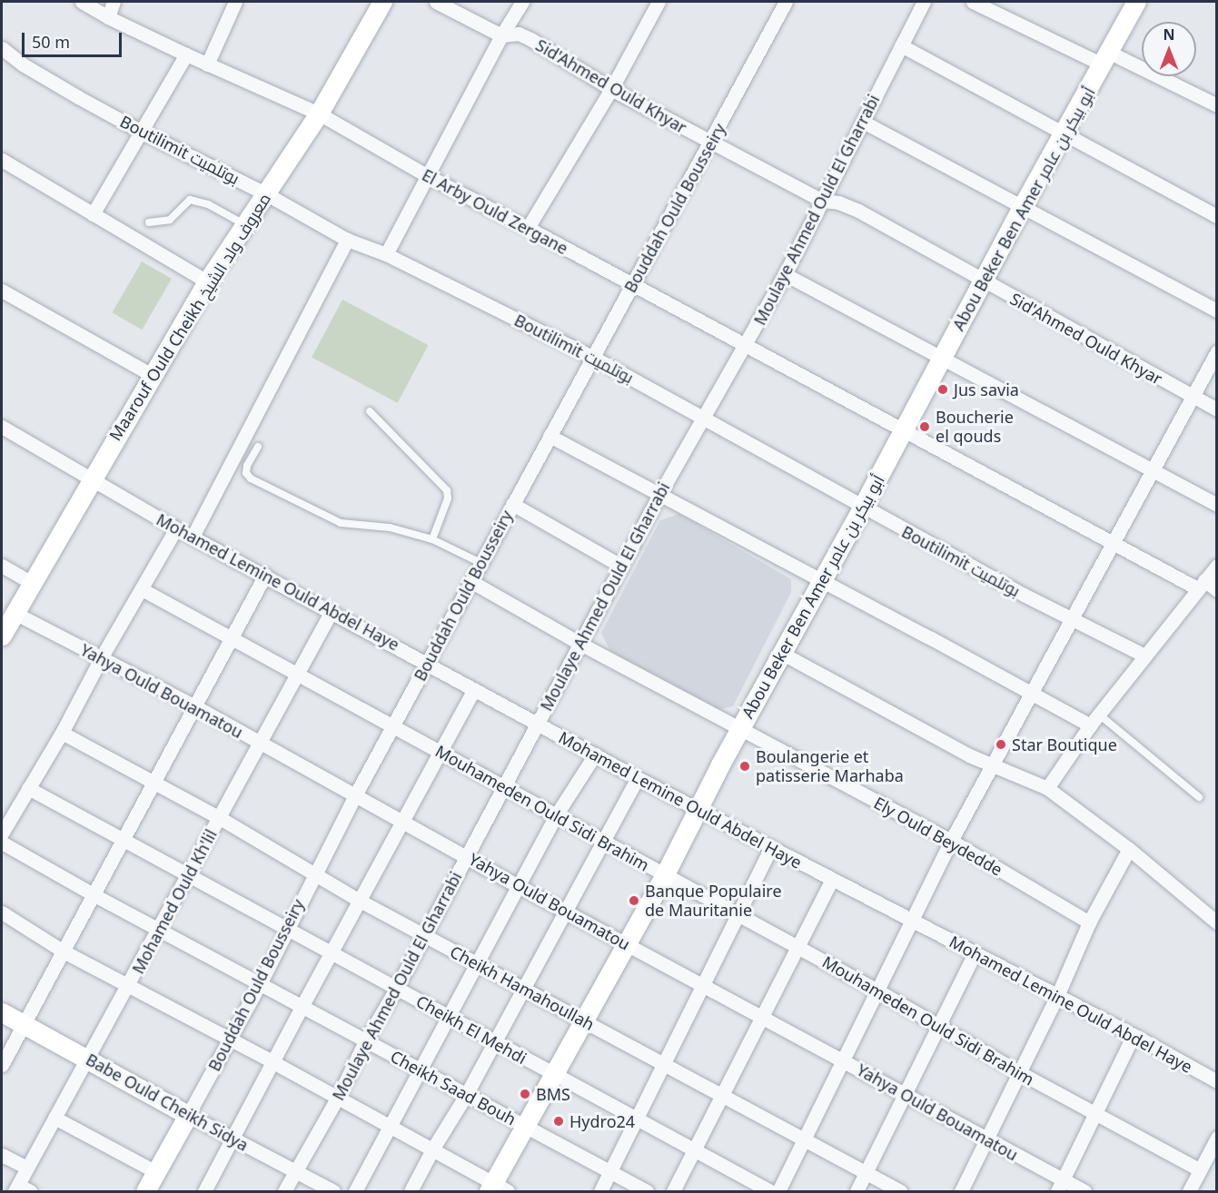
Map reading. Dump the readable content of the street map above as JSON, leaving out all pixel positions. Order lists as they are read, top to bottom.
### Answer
{
  "streets": {
    "street": [
      "Sid'Ahmed Ould Khyar",
      "Boutilimit بوتلميت",
      "Bouddah Ould Bousseiry",
      "Abou Beker Ben Amer أبو بيكر بن عامر",
      "Moulaye Ahmed Ould El Gharrabi",
      "El Arby Ould Zergane",
      "Maarouf Ould Cheikh معروف ولد الشيخ",
      "Mohamed Lemine Ould Abdel Haye",
      "Yahya Ould Bouamatou",
      "Mouhameden Ould Sidi Brahim",
      "Ely Ould Beydedde",
      "Mohamed Ould Kh'lil",
      "Cheikh Hamahoullah",
      "Cheikh El Mehdi",
      "Cheikh Saad Bouh",
      "Babe Ould Cheikh Sidya"
    ]
  },
  "crossings": [
    ["Sid'Ahmed Ould Khyar", "Bouddah Ould Bousseiry"],
    ["Sid'Ahmed Ould Khyar", "Abou Beker Ben Amer أبو بيكر بن عامر"],
    ["Sid'Ahmed Ould Khyar", "Moulaye Ahmed Ould El Gharrabi"],
    ["Boutilimit بوتلميت", "Bouddah Ould Bousseiry"],
    ["Boutilimit بوتلميت", "Abou Beker Ben Amer أبو بيكر بن عامر"],
    ["Boutilimit بوتلميت", "Moulaye Ahmed Ould El Gharrabi"],
    ["Boutilimit بوتلميت", "Maarouf Ould Cheikh معروف ولد الشيخ"],
    ["Bouddah Ould Bousseiry", "El Arby Ould Zergane"],
    ["Bouddah Ould Bousseiry", "Mohamed Lemine Ould Abdel Haye"],
    ["Bouddah Ould Bousseiry", "Yahya Ould Bouamatou"],
    ["Bouddah Ould Bousseiry", "Mouhameden Ould Sidi Brahim"],
    ["Bouddah Ould Bousseiry", "Ely Ould Beydedde"],
    ["Bouddah Ould Bousseiry", "Cheikh Hamahoullah"],
    ["Bouddah Ould Bousseiry", "Cheikh El Mehdi"],
    ["Bouddah Ould Bousseiry", "Cheikh Saad Bouh"],
    ["Bouddah Ould Bousseiry", "Babe Ould Cheikh Sidya"],
    ["Abou Beker Ben Amer أبو بيكر بن عامر", "El Arby Ould Zergane"],
    ["Abou Beker Ben Amer أبو بيكر بن عامر", "Mohamed Lemine Ould Abdel Haye"],
    ["Abou Beker Ben Amer أبو بيكر بن عامر", "Yahya Ould Bouamatou"],
    ["Abou Beker Ben Amer أبو بيكر بن عامر", "Mouhameden Ould Sidi Brahim"],
    ["Abou Beker Ben Amer أبو بيكر بن عامر", "Ely Ould Beydedde"],
    ["Abou Beker Ben Amer أبو بيكر بن عامر", "Cheikh Hamahoullah"],
    ["Abou Beker Ben Amer أبو بيكر بن عامر", "Cheikh El Mehdi"],
    ["Abou Beker Ben Amer أبو بيكر بن عامر", "Cheikh Saad Bouh"],
    ["Moulaye Ahmed Ould El Gharrabi", "El Arby Ould Zergane"],
    ["Moulaye Ahmed Ould El Gharrabi", "Mohamed Lemine Ould Abdel Haye"],
    ["Moulaye Ahmed Ould El Gharrabi", "Yahya Ould Bouamatou"],
    ["Moulaye Ahmed Ould El Gharrabi", "Mouhameden Ould Sidi Brahim"],
    ["Moulaye Ahmed Ould El Gharrabi", "Ely Ould Beydedde"],
    ["Moulaye Ahmed Ould El Gharrabi", "Cheikh Hamahoullah"],
    ["Moulaye Ahmed Ould El Gharrabi", "Cheikh El Mehdi"],
    ["Moulaye Ahmed Ould El Gharrabi", "Cheikh Saad Bouh"],
    ["Moulaye Ahmed Ould El Gharrabi", "Babe Ould Cheikh Sidya"],
    ["El Arby Ould Zergane", "Maarouf Ould Cheikh معروف ولد الشيخ"],
    ["Maarouf Ould Cheikh معروف ولد الشيخ", "Mohamed Lemine Ould Abdel Haye"],
    ["Maarouf Ould Cheikh معروف ولد الشيخ", "Yahya Ould Bouamatou"],
    ["Mohamed Lemine Ould Abdel Haye", "Mohamed Ould Kh'lil"],
    ["Yahya Ould Bouamatou", "Mohamed Ould Kh'lil"],
    ["Mouhameden Ould Sidi Brahim", "Mohamed Ould Kh'lil"],
    ["Mohamed Ould Kh'lil", "Cheikh Hamahoullah"],
    ["Mohamed Ould Kh'lil", "Cheikh El Mehdi"],
    ["Mohamed Ould Kh'lil", "Cheikh Saad Bouh"],
    ["Mohamed Ould Kh'lil", "Babe Ould Cheikh Sidya"]
  ],
  "places": [
    "Jus savia",
    "Boucherie el qouds",
    "Star Boutique",
    "Boulangerie et patisserie Marhaba",
    "Banque Populaire de Mauritanie",
    "BMS",
    "Hydro24"
  ],
  "scale_bar": "50 m",
  "north": "top"
}
